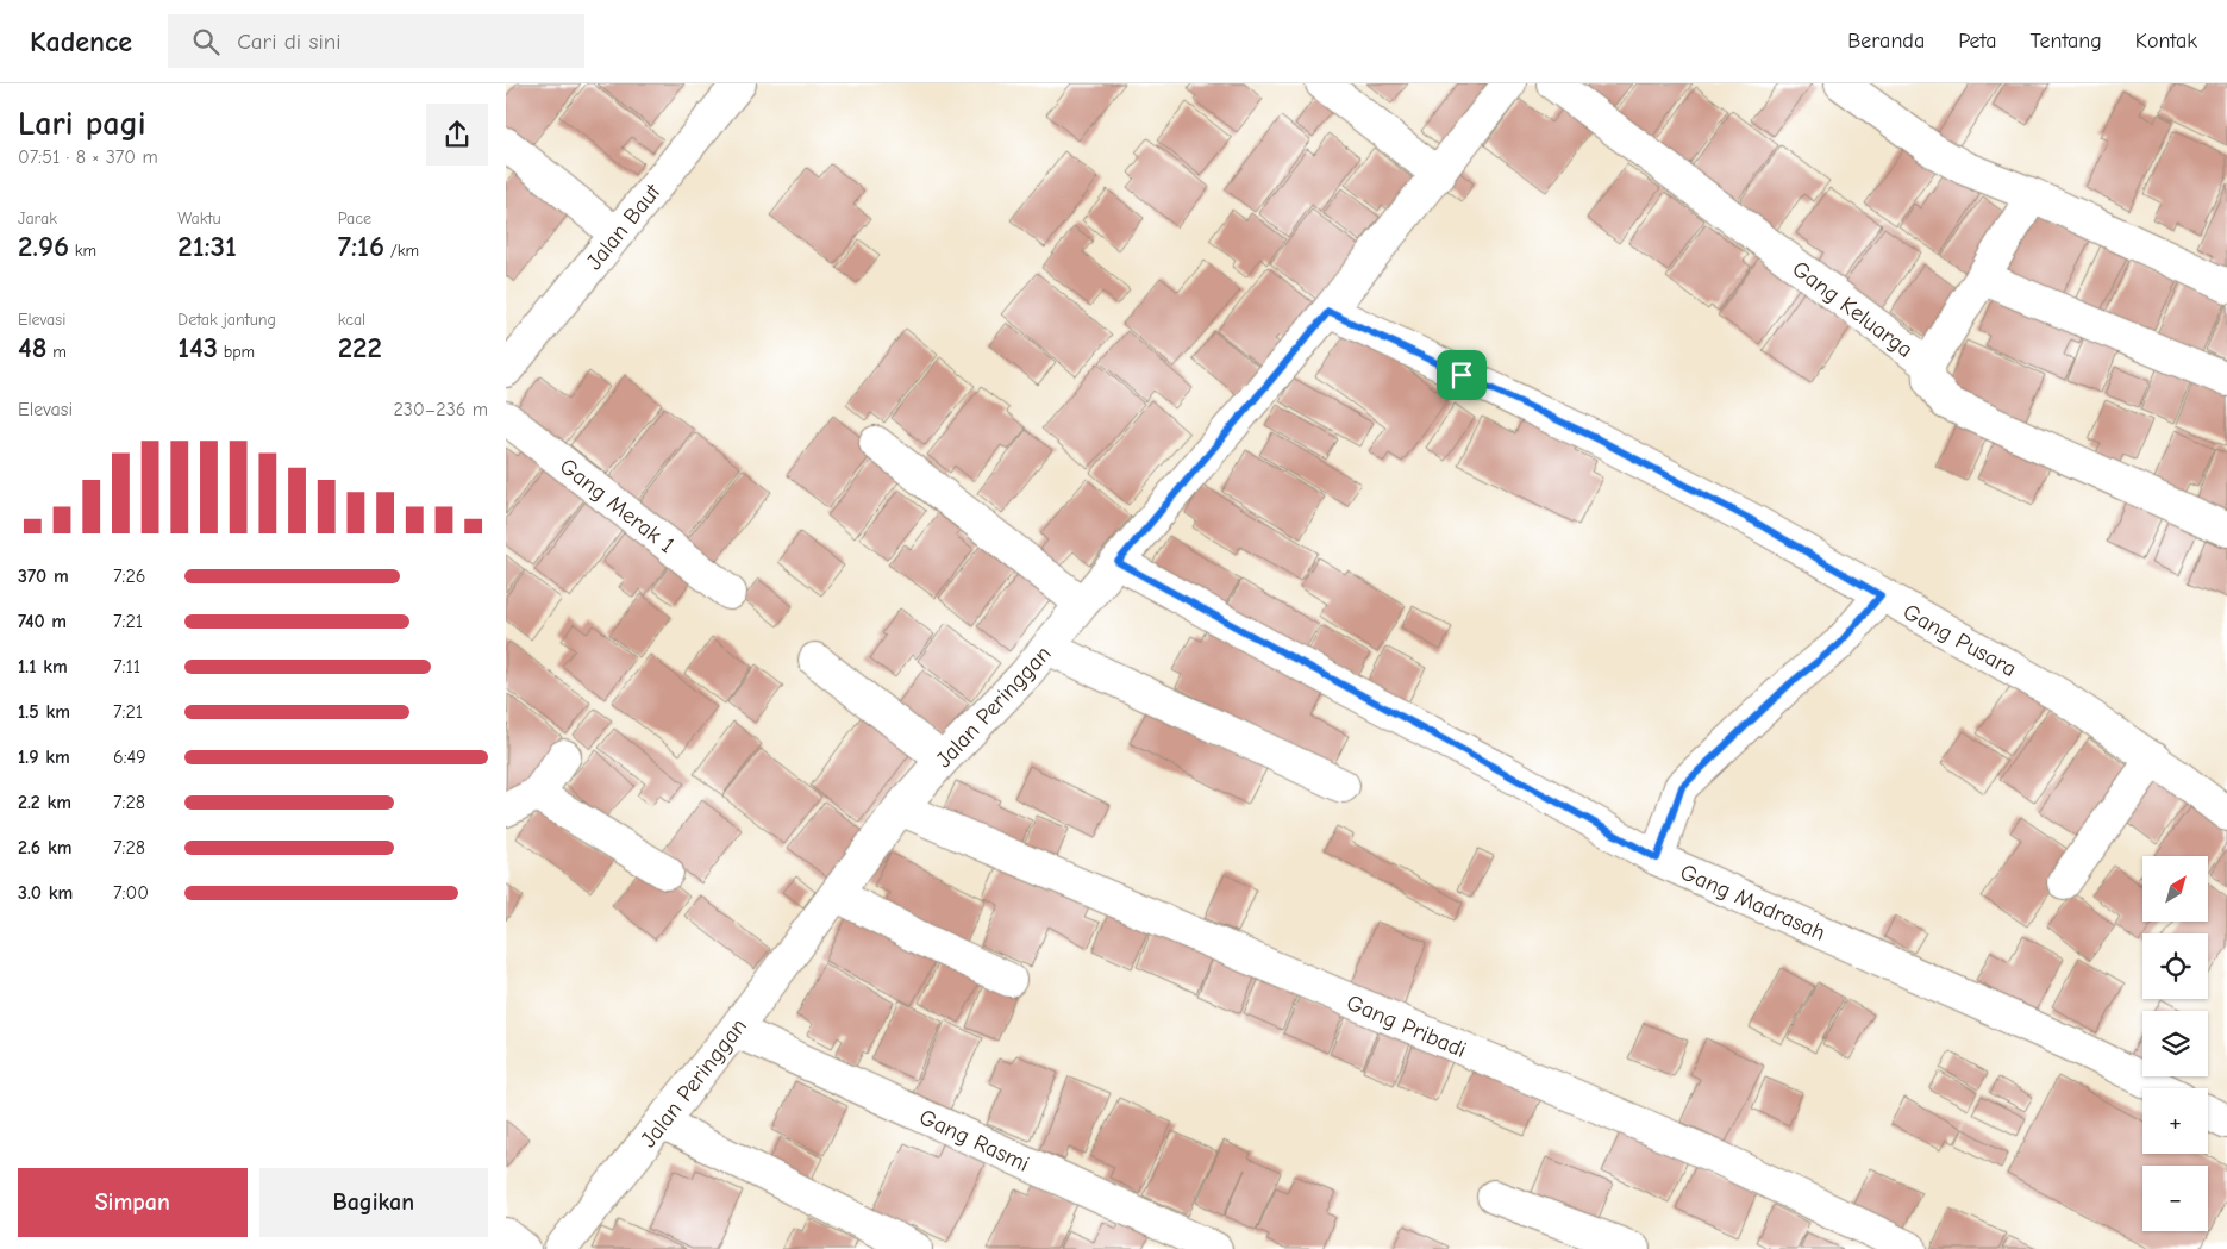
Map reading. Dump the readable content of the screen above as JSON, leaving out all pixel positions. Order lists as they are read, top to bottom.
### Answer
{
  "streets": {
    "street": [
      "Jalan Baut",
      "Gang Keluarga",
      "Gang Merak 1",
      "Gang Pusara",
      "Jalan Peringgan",
      "Gang Madrasah",
      "Gang Pribadi",
      "Gang Rasmi"
    ]
  },
  "crossings": [
    ["Gang Pusara", "Jalan Peringgan"],
    ["Jalan Peringgan", "Gang Madrasah"],
    ["Jalan Peringgan", "Gang Pribadi"],
    ["Jalan Peringgan", "Gang Rasmi"]
  ],
  "north": "top right",
  "page": {
    "header": "Kadence",
    "search": "Cari di sini",
    "nav": [
      "Beranda",
      "Peta",
      "Tentang",
      "Kontak"
    ],
    "heading": ["Lari pagi", "07:51 · 8 × 370 m"],
    "stats": [
      ["Jarak", "2.96 km"],
      ["Waktu", "21:31"],
      ["Pace", "7:16 /km"],
      ["Elevasi", "48 m"],
      ["Detak jantung", "143 bpm"],
      ["kcal", "222"]
    ],
    "chart": ["Elevasi", "230–236 m"],
    "list": [
      {
        "name": "370 m",
        "note": "7:26"
      },
      {
        "name": "740 m",
        "note": "7:21"
      },
      {
        "name": "1.1 km",
        "note": "7:11"
      },
      {
        "name": "1.5 km",
        "note": "7:21"
      },
      {
        "name": "1.9 km",
        "note": "6:49"
      },
      {
        "name": "2.2 km",
        "note": "7:28"
      },
      {
        "name": "2.6 km",
        "note": "7:28"
      },
      {
        "name": "3.0 km",
        "note": "7:00"
      }
    ],
    "map_buttons": ["+", "−"],
    "buttons": ["Simpan", "Bagikan"]
  }
}
